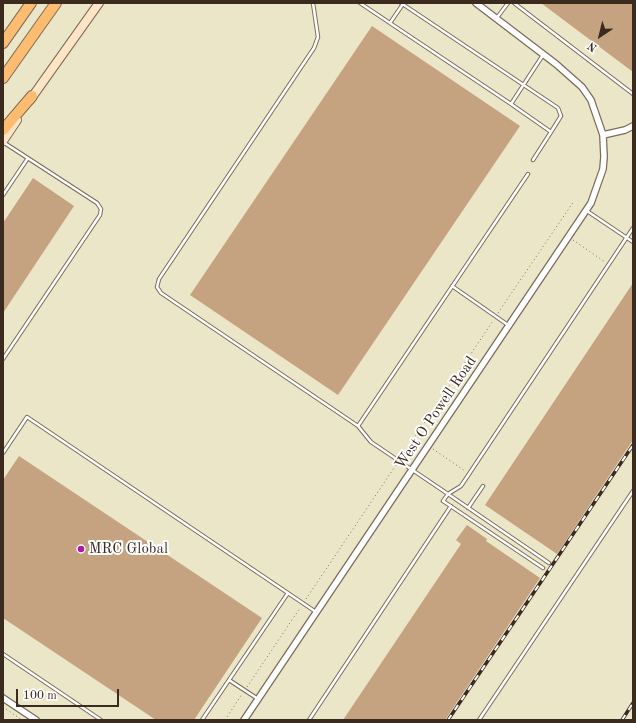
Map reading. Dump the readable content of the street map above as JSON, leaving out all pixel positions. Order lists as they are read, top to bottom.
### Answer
{
  "streets": {
    "street": ["West O Powell Road"]
  },
  "places": ["MRC Global"],
  "scale_bar": "100 m",
  "north": "bottom left"
}
